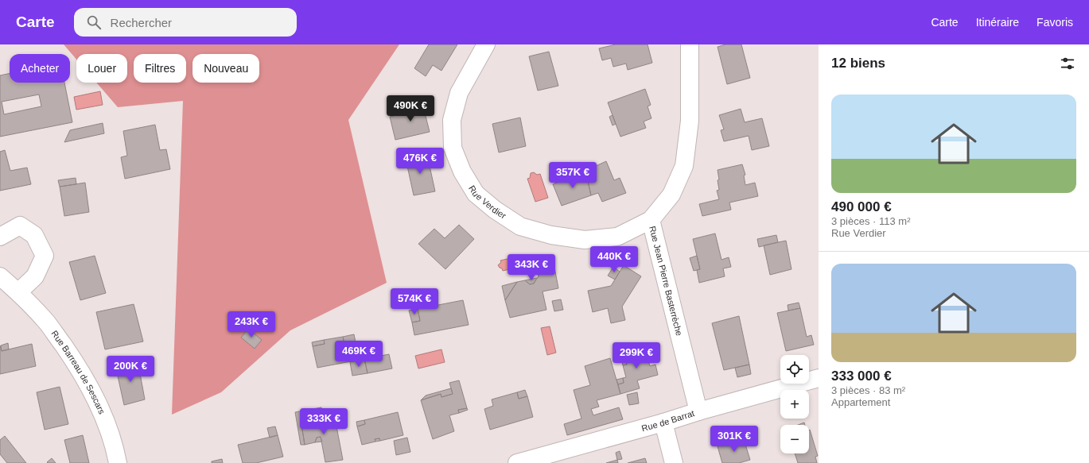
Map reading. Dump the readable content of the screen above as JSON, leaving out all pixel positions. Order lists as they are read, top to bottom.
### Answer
{
  "streets": {
    "street": [
      "Rue Verdier",
      "Rue Jean Pierre Basterrèche",
      "Rue Barreau de Sescars",
      "Rue de Barrat"
    ]
  },
  "crossings": [
    ["Rue Verdier", "Rue Jean Pierre Basterrèche"],
    ["Rue Jean Pierre Basterrèche", "Rue de Barrat"]
  ],
  "page": {
    "header": "Carte",
    "search": "Rechercher",
    "nav": ["Carte", "Itinéraire", "Favoris"],
    "heading": "12 biens",
    "chip": [
      "Acheter",
      "Louer",
      "Filtres",
      "Nouveau"
    ],
    "list": [
      {
        "name": "490 000 €",
        "note": "3 pièces · 113 m² · Rue Verdier"
      },
      {
        "name": "333 000 €",
        "note": "3 pièces · 83 m² · Appartement"
      }
    ],
    "price": [
      "490K €",
      "476K €",
      "357K €",
      "440K €",
      "343K €",
      "574K €",
      "243K €",
      "469K €",
      "299K €",
      "200K €",
      "333K €",
      "301K €"
    ],
    "map_buttons": ["+", "−"]
  }
}
